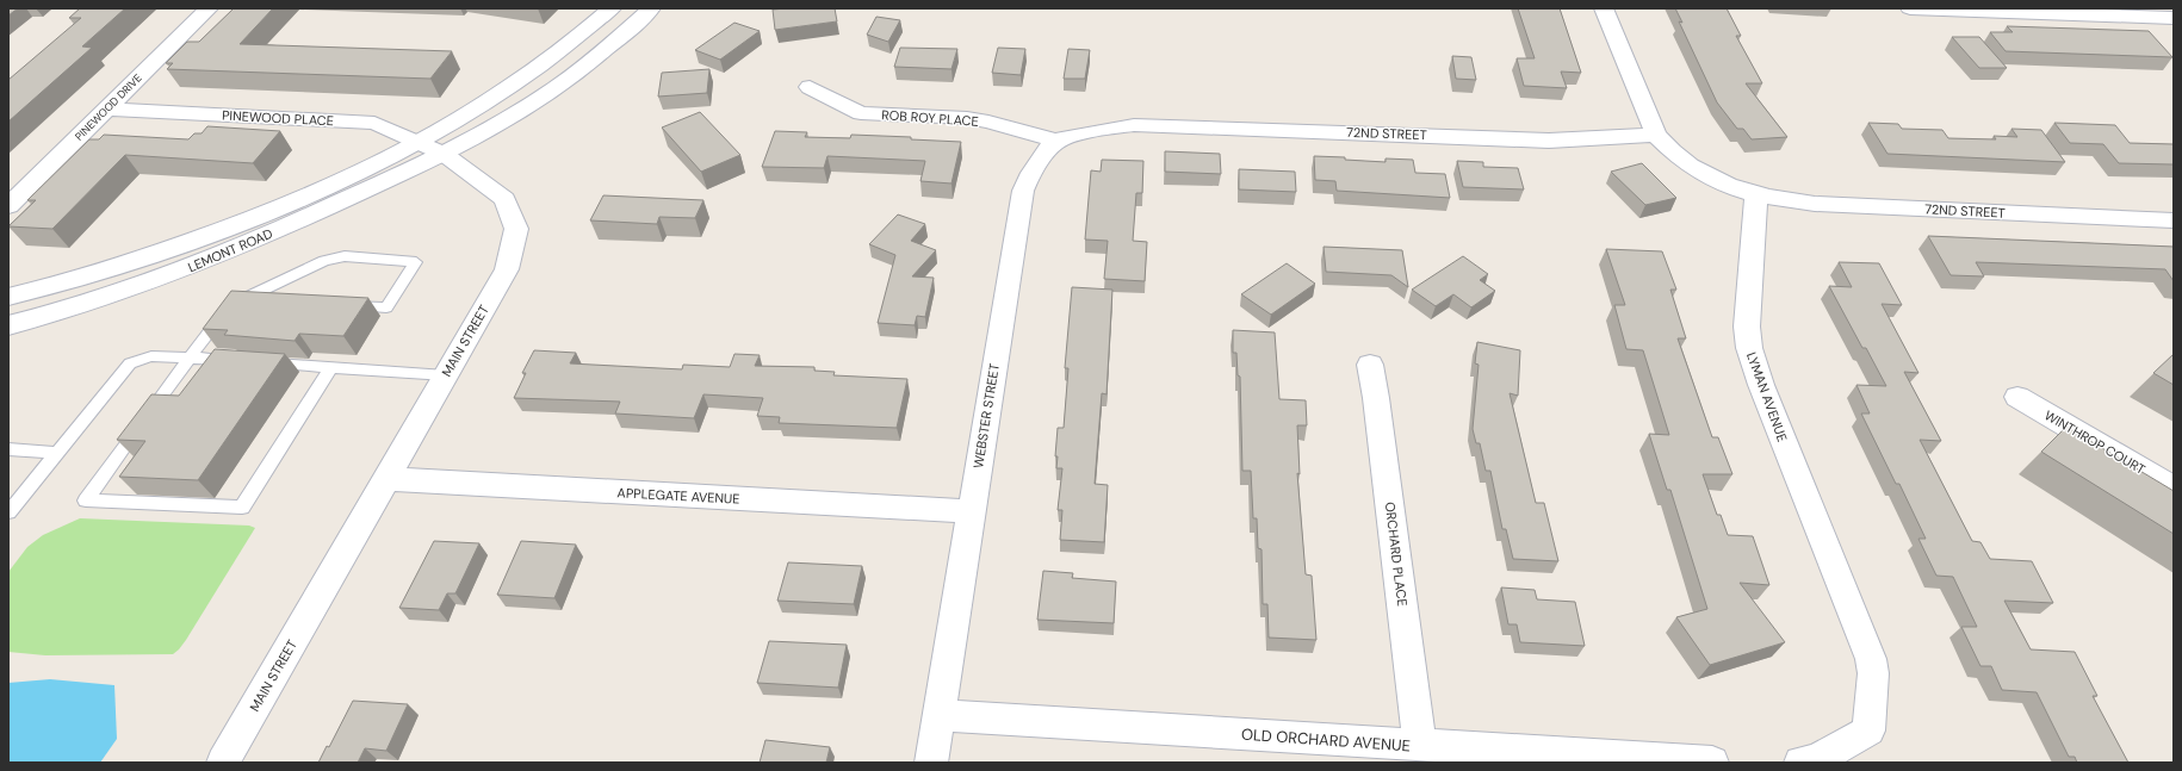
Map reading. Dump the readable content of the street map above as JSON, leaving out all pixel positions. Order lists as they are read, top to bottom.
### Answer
{
  "streets": {
    "street": [
      "PINEWOOD DRIVE",
      "PINEWOOD PLACE",
      "ROB ROY PLACE",
      "72ND STREET",
      "LEMONT ROAD",
      "MAIN STREET",
      "LYMAN AVENUE",
      "WEBSTER STREET",
      "WINTHROP COURT",
      "APPLEGATE AVENUE",
      "ORCHARD PLACE",
      "OLD ORCHARD AVENUE"
    ]
  },
  "crossings": [
    ["PINEWOOD DRIVE", "PINEWOOD PLACE"],
    ["PINEWOOD PLACE", "LEMONT ROAD"],
    ["PINEWOOD PLACE", "MAIN STREET"],
    ["ROB ROY PLACE", "72ND STREET"],
    ["ROB ROY PLACE", "WEBSTER STREET"],
    ["72ND STREET", "LYMAN AVENUE"],
    ["72ND STREET", "WEBSTER STREET"],
    ["LEMONT ROAD", "MAIN STREET"],
    ["MAIN STREET", "APPLEGATE AVENUE"],
    ["WEBSTER STREET", "APPLEGATE AVENUE"],
    ["WEBSTER STREET", "OLD ORCHARD AVENUE"],
    ["ORCHARD PLACE", "OLD ORCHARD AVENUE"]
  ]
}
